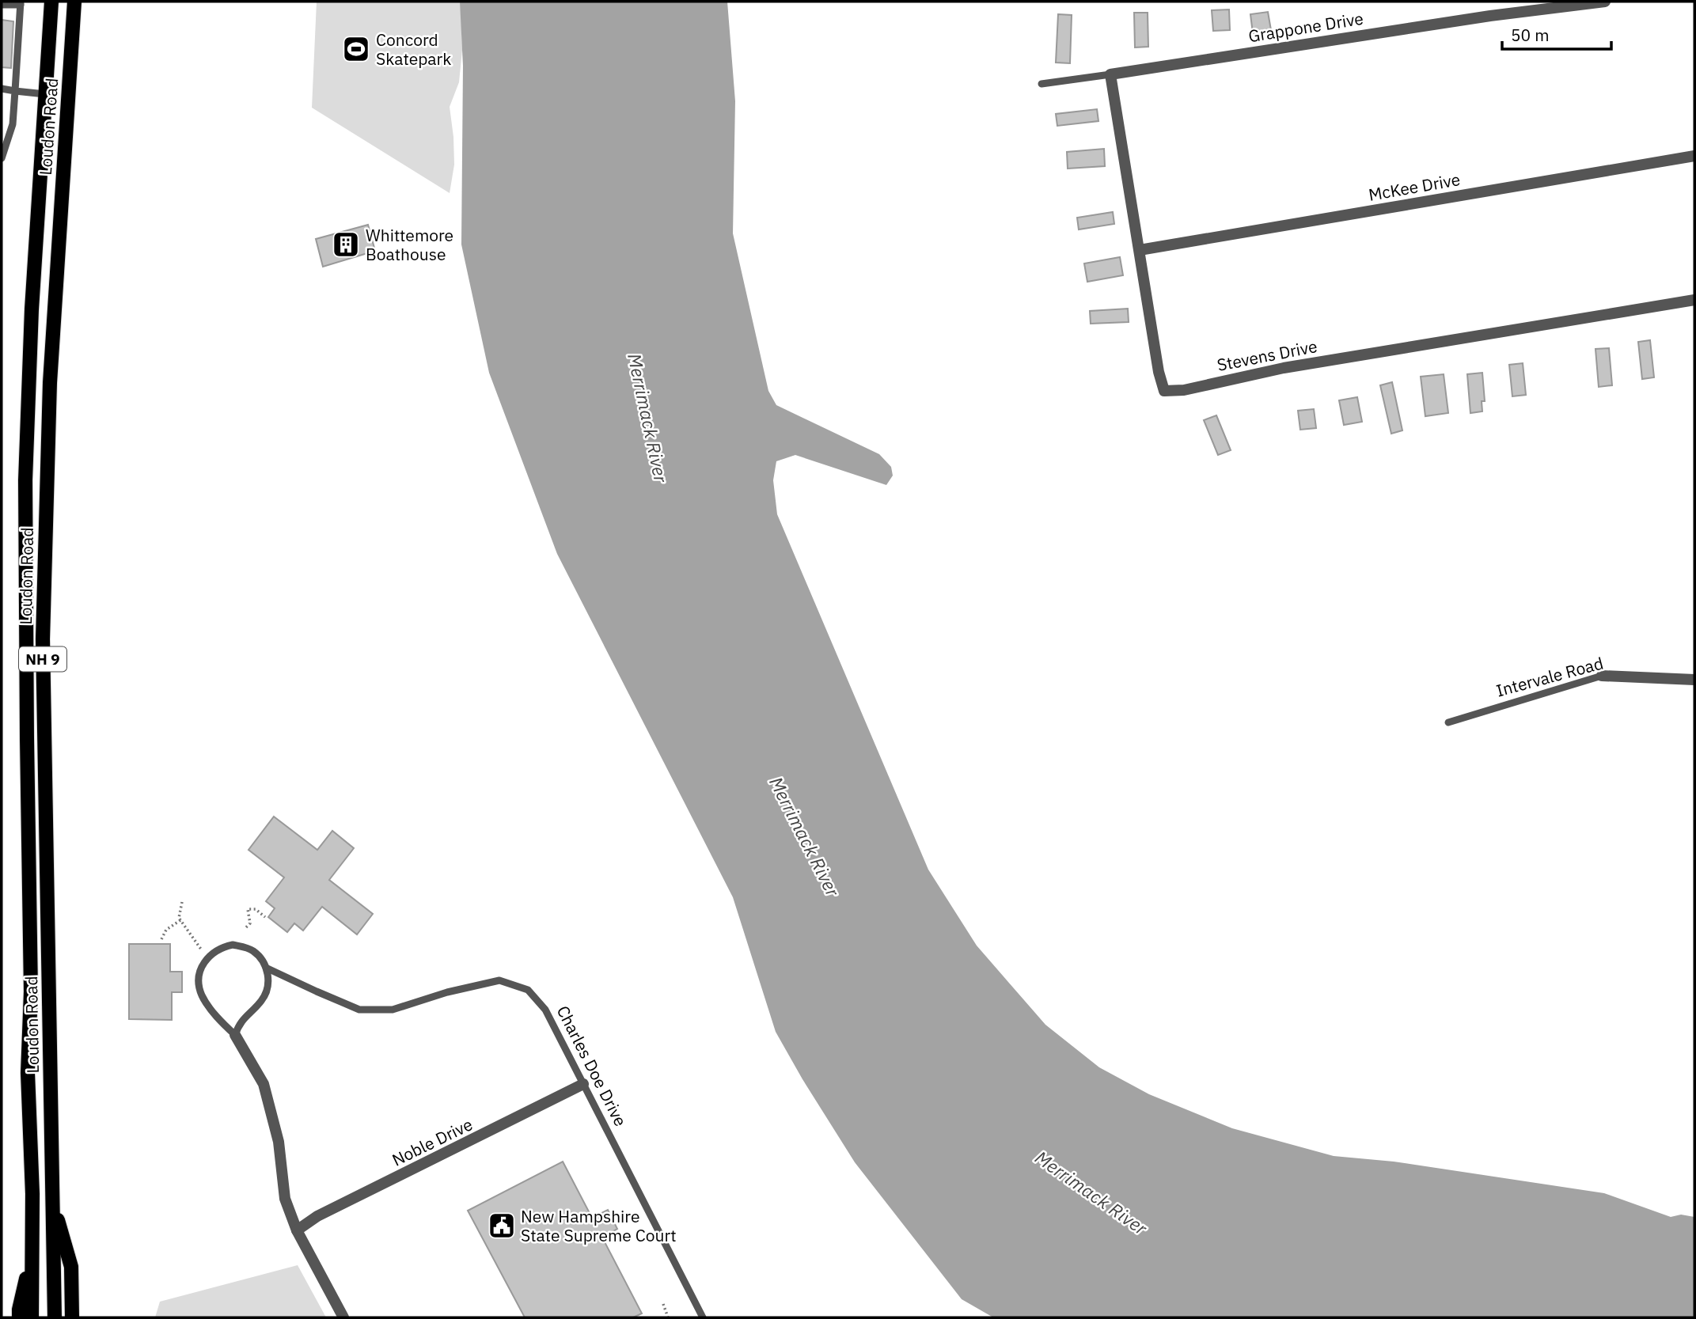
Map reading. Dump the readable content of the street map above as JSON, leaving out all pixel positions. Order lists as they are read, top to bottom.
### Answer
{
  "streets": {
    "main road": ["Loudon Road", "NH 9"],
    "street": [
      "Grappone Drive",
      "McKee Drive",
      "Stevens Drive",
      "Intervale Road",
      "Charles Doe Drive",
      "Noble Drive"
    ]
  },
  "crossings": [
    ["Grappone Drive", "Stevens Drive"],
    ["McKee Drive", "Stevens Drive"],
    ["Charles Doe Drive", "Noble Drive"]
  ],
  "water": ["Merrimack River"],
  "places": {
    "sports": ["Concord Skatepark"],
    "building": ["Whittemore Boathouse"],
    "public building": ["New Hampshire State Supreme Court"]
  },
  "scale_bar": "50 m"
}
